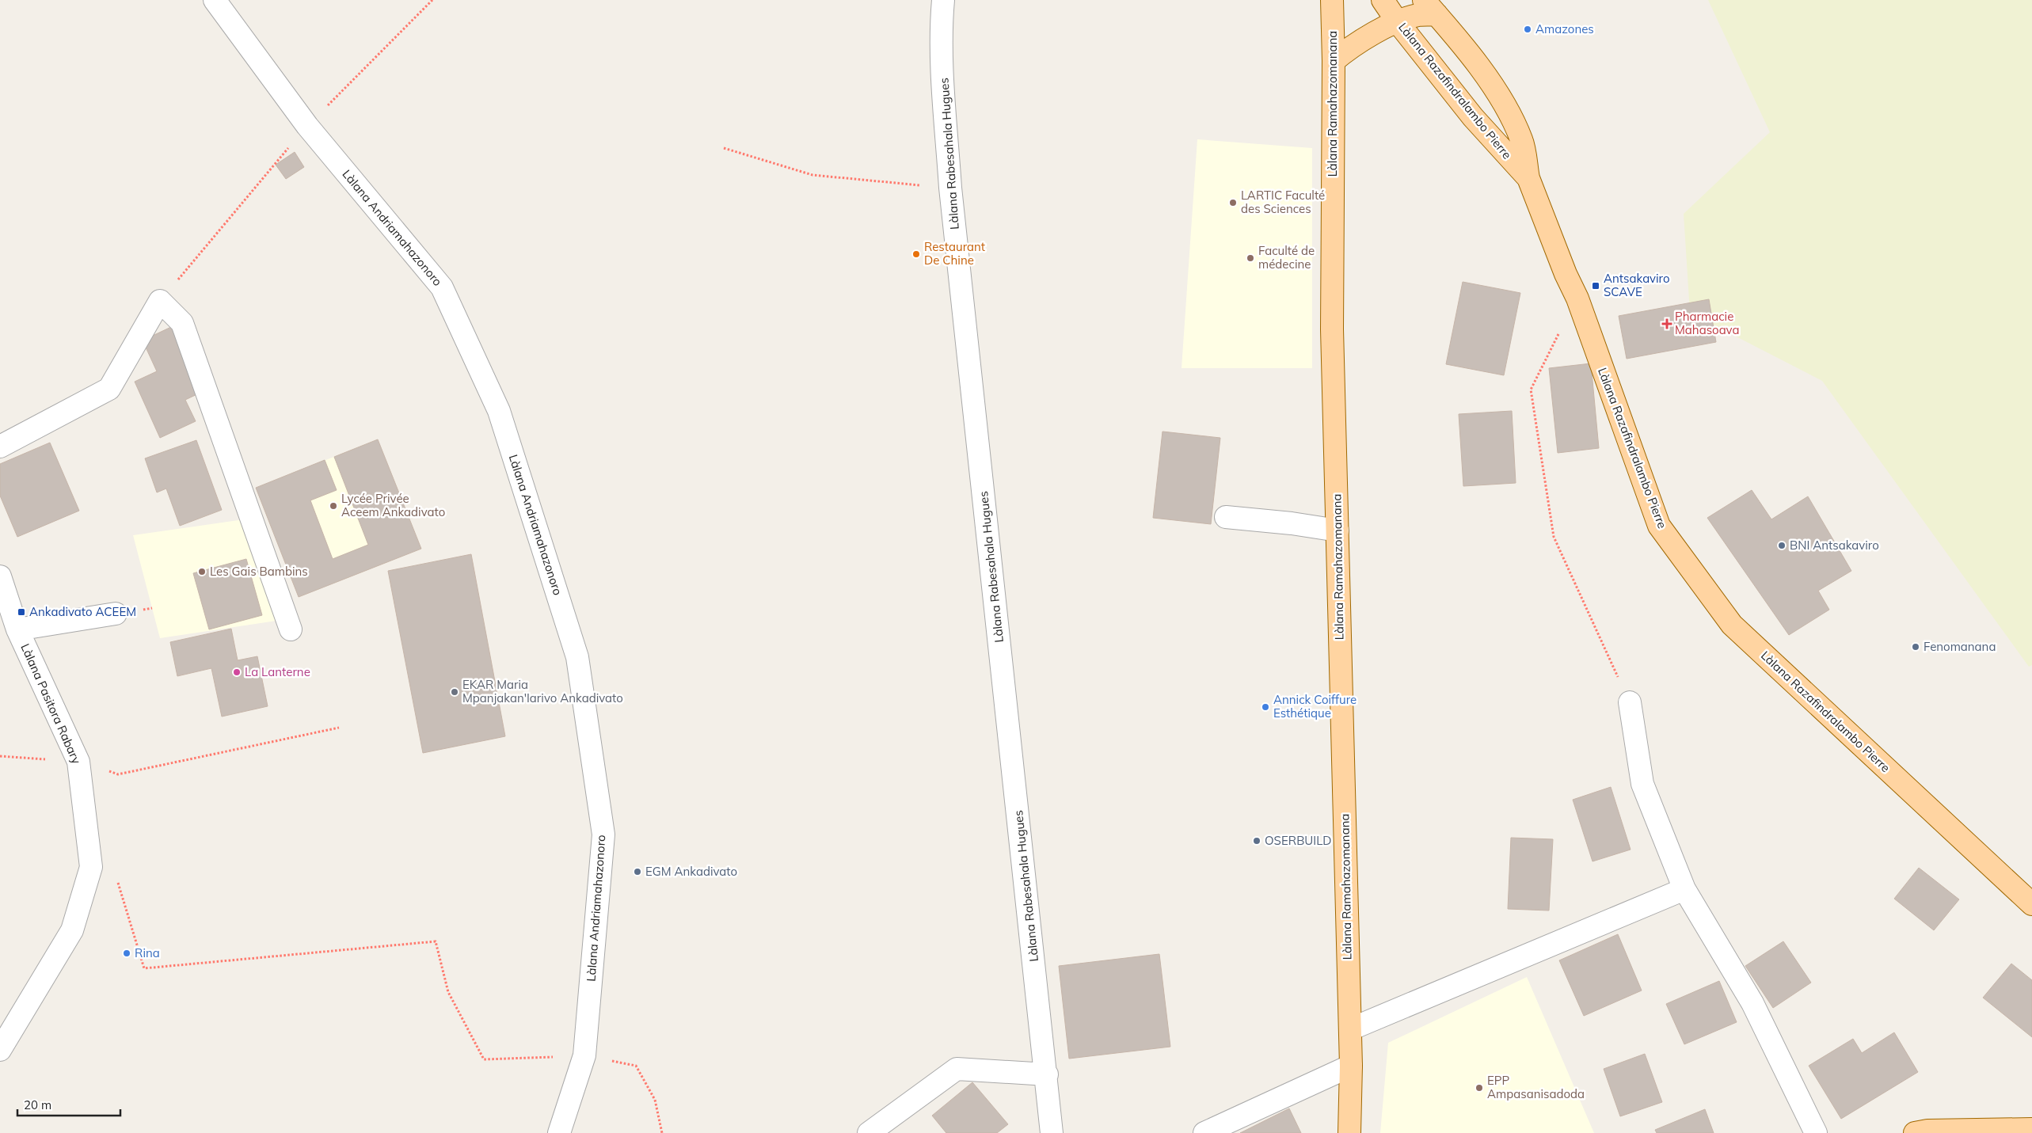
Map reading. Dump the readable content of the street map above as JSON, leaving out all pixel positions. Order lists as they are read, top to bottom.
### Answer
{
  "streets": {
    "main road": ["Làlana Razafindralambo Pierre", "Làlana Ramahazomanana"],
    "street": ["Làlana Rabesahala Hugues", "Làlana Andriamahazonoro", "Làlana Pasitora Rabary"]
  },
  "places": {
    "other": [
      "Amazones",
      "LARTIC Faculté des Sciences",
      "Restaurant De Chine",
      "Faculté de médecine",
      "Lycée Privée Aceem Ankadivato",
      "BNI Antsakaviro",
      "Les Gais Bambins",
      "Fenomanana",
      "La Lanterne",
      "EKAR Maria Mpanjakan'Iarivo Ankadivato",
      "Annick Coiffure Esthétique",
      "OSERBUILD",
      "EGM Ankadivato",
      "Rina",
      "EPP Ampasanisadoda"
    ],
    "transit": ["Antsakaviro SCAVE", "Ankadivato ACEEM"],
    "health": ["Pharmacie Mahasoava"]
  },
  "scale_bar": "20 m"
}
